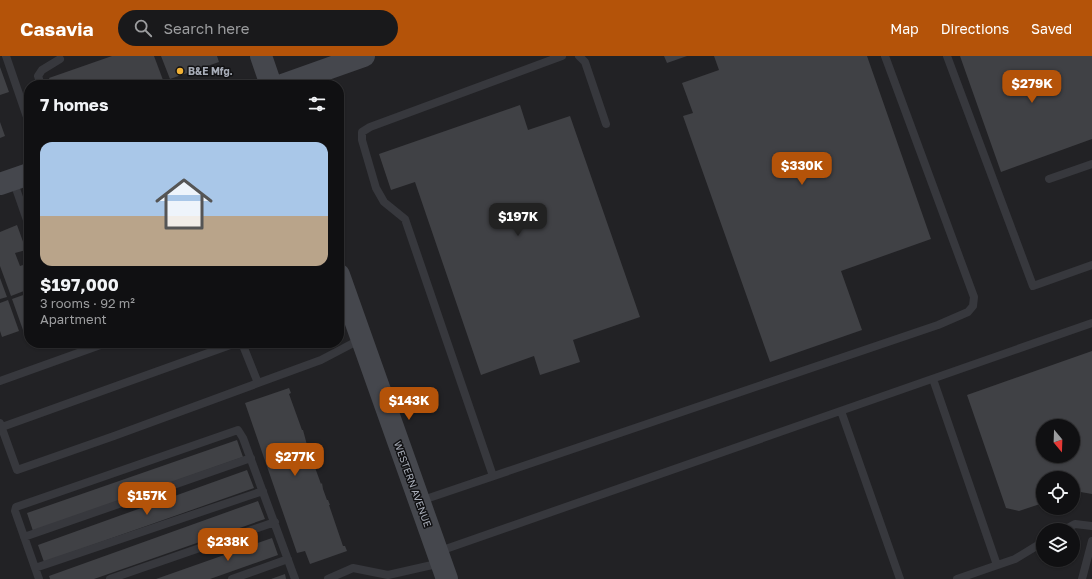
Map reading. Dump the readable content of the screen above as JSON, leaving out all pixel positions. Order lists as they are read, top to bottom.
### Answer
{
  "streets": {
    "street": ["WESTERN AVENUE"]
  },
  "places": ["B&E Mfg."],
  "north": "bottom",
  "page": {
    "header": "Casavia",
    "search": "Search here",
    "nav": ["Map", "Directions", "Saved"],
    "price": [
      "$279K",
      "$330K",
      "$197K",
      "$143K",
      "$277K",
      "$157K",
      "$238K"
    ],
    "heading": "7 homes",
    "list": [
      {
        "name": "$197,000",
        "note": "3 rooms · 92 m² · Apartment"
      }
    ]
  }
}
